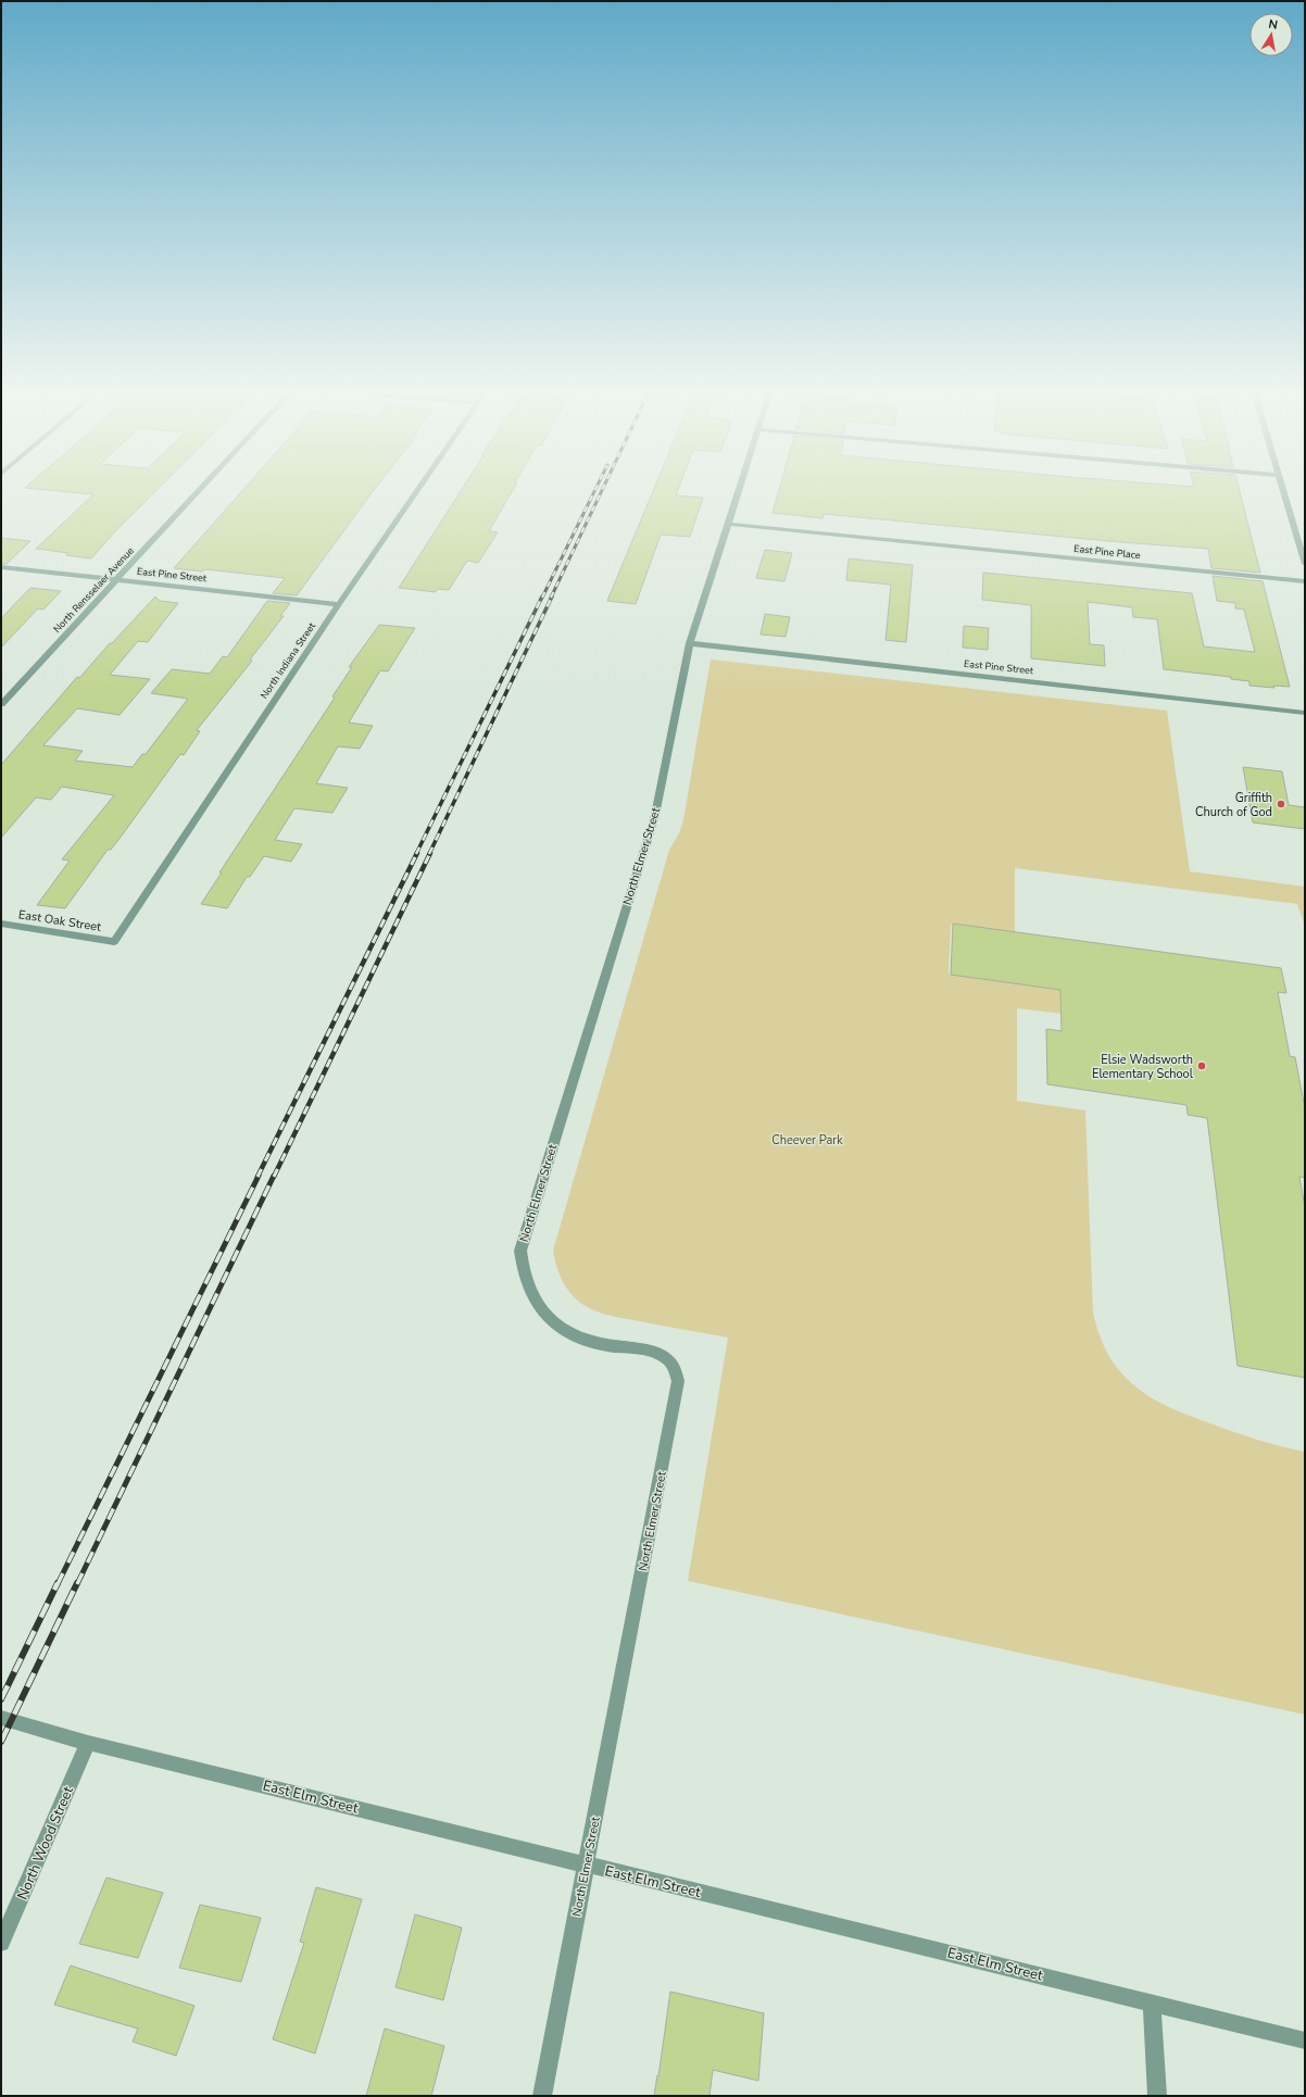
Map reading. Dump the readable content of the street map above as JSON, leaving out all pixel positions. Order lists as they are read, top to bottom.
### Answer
{
  "streets": {
    "street": [
      "East Pine Place",
      "East Pine Street",
      "North Rensselaer Avenue",
      "North Indiana Street",
      "North Elmer Street",
      "East Oak Street",
      "East Elm Street",
      "North Wood Street"
    ]
  },
  "crossings": [
    ["East Pine Place", "North Elmer Street"],
    ["East Pine Street", "North Rensselaer Avenue"],
    ["East Pine Street", "North Indiana Street"],
    ["East Pine Street", "North Elmer Street"],
    ["North Indiana Street", "East Oak Street"],
    ["North Elmer Street", "East Elm Street"],
    ["East Elm Street", "North Wood Street"]
  ],
  "parks": ["Cheever Park"],
  "places": ["Griffith Church of God", "Elsie Wadsworth Elementary School"],
  "north": "top"
}
